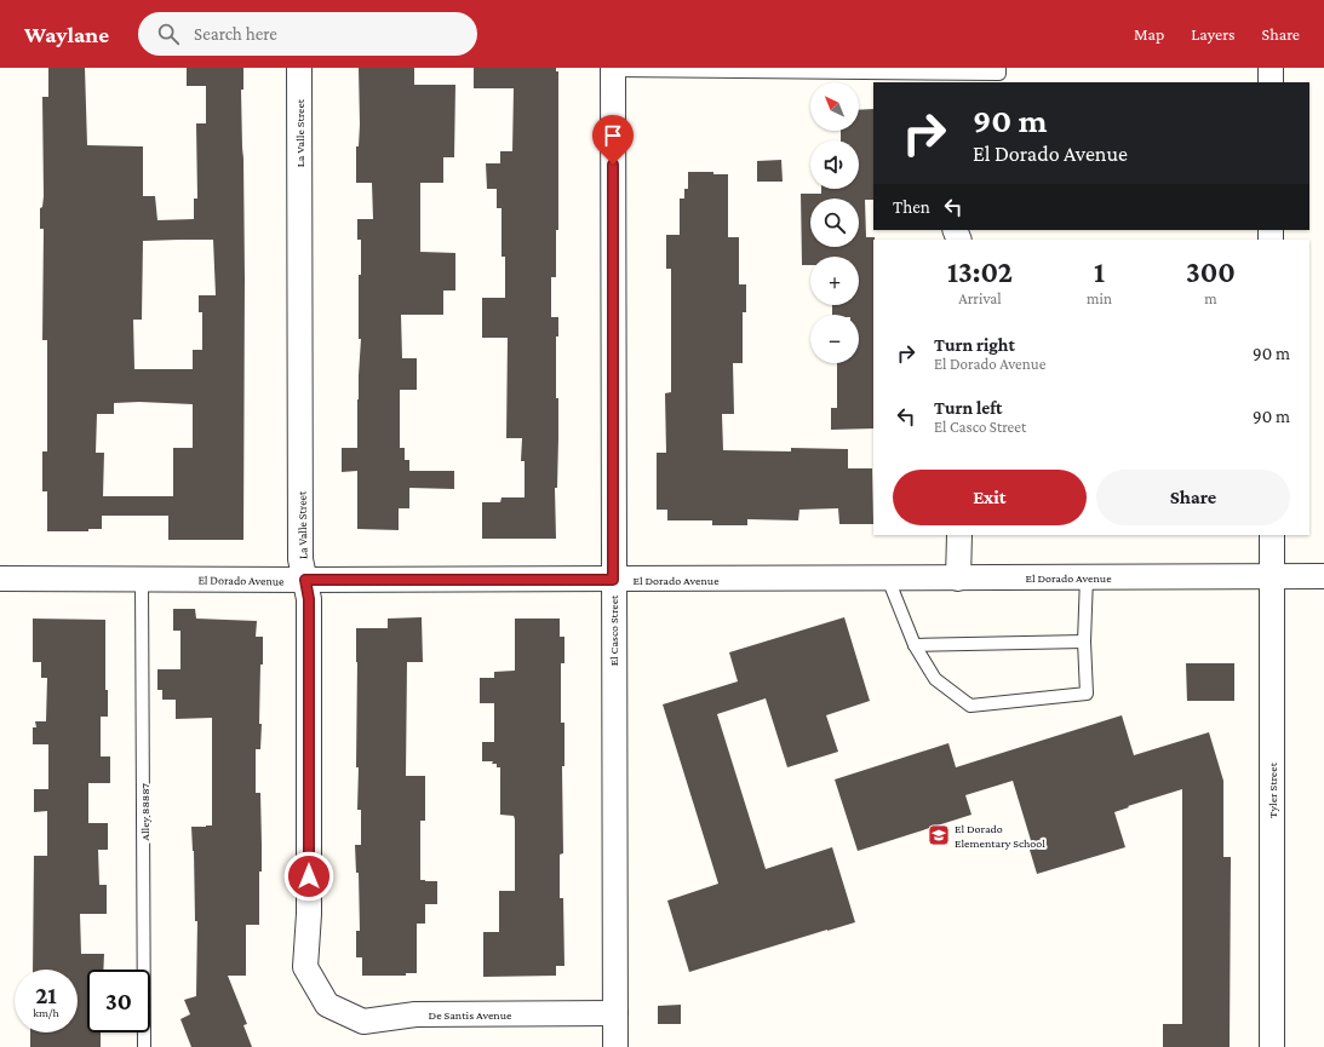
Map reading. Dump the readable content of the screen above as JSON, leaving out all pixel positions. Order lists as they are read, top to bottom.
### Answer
{
  "streets": {
    "street": [
      "La Valle Street",
      "El Dorado Avenue",
      "El Casco Street",
      "Tyler Street",
      "De Santis Avenue"
    ],
    "lane": ["Alley 88887"]
  },
  "crossings": [
    ["La Valle Street", "El Dorado Avenue"],
    ["La Valle Street", "De Santis Avenue"],
    ["El Dorado Avenue", "El Casco Street"],
    ["El Dorado Avenue", "Tyler Street"],
    ["El Dorado Avenue", "Alley 88887"],
    ["El Casco Street", "De Santis Avenue"]
  ],
  "places": {
    "school or university": ["El Dorado Elementary School"]
  },
  "north": "top left",
  "page": {
    "header": "Waylane",
    "search": "Search here",
    "nav": ["Map", "Layers", "Share"],
    "map_buttons": ["+", "−"],
    "turn": ["90 m", "El Dorado Avenue"],
    "then": "Then",
    "eta": [
      "13:02",
      "Arrival",
      "1",
      "min",
      "300",
      "m"
    ],
    "list": [
      {
        "name": "Turn right",
        "note": "El Dorado Avenue",
        "value": "90 m"
      },
      {
        "name": "Turn left",
        "note": "El Casco Street",
        "value": "90 m"
      }
    ],
    "buttons": ["Exit", "Share"],
    "speed": "21 km/h",
    "limit": "30"
  }
}
